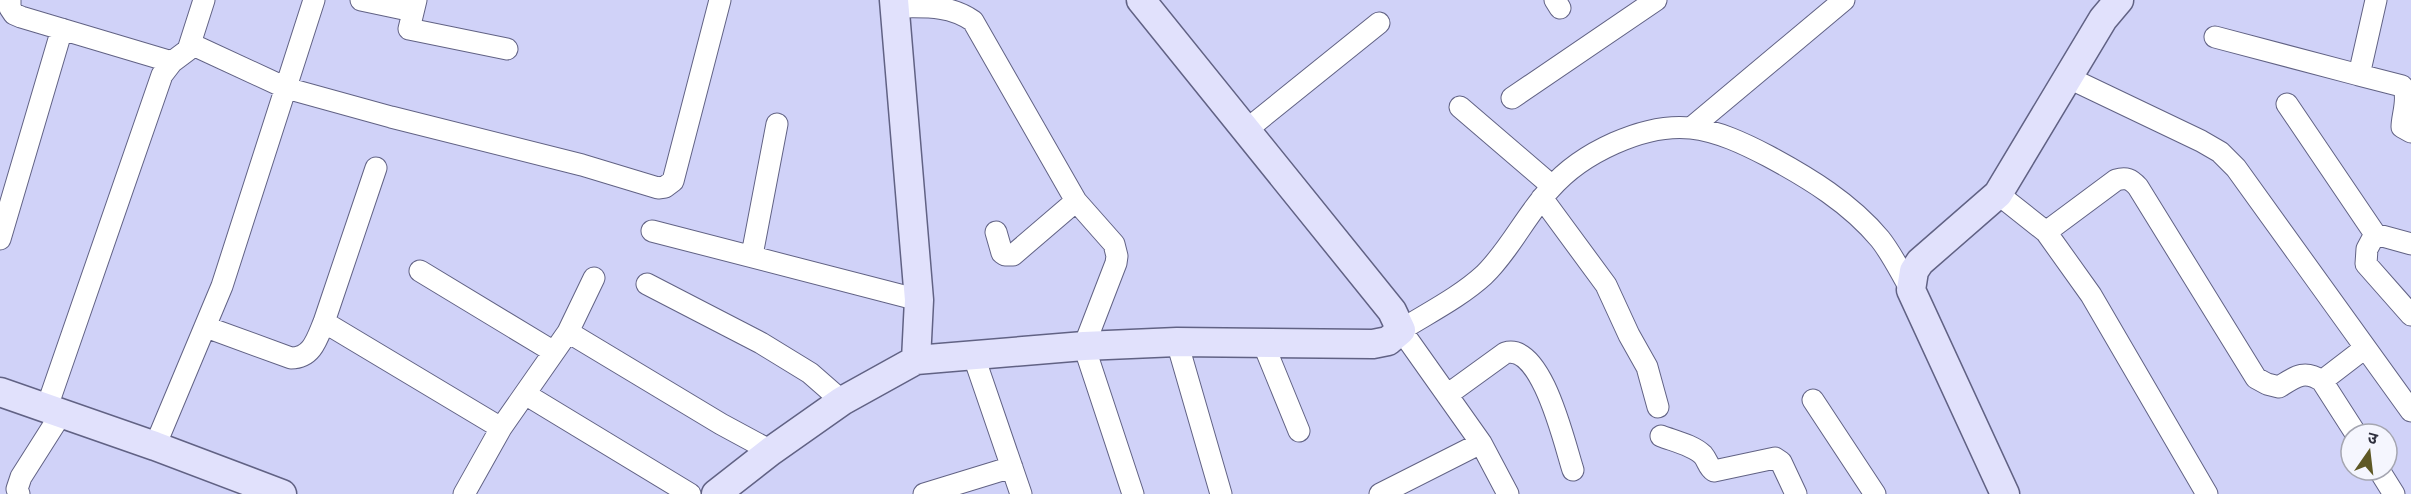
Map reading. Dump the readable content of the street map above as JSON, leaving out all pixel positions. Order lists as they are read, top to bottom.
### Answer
{
  "north": "top"
}
